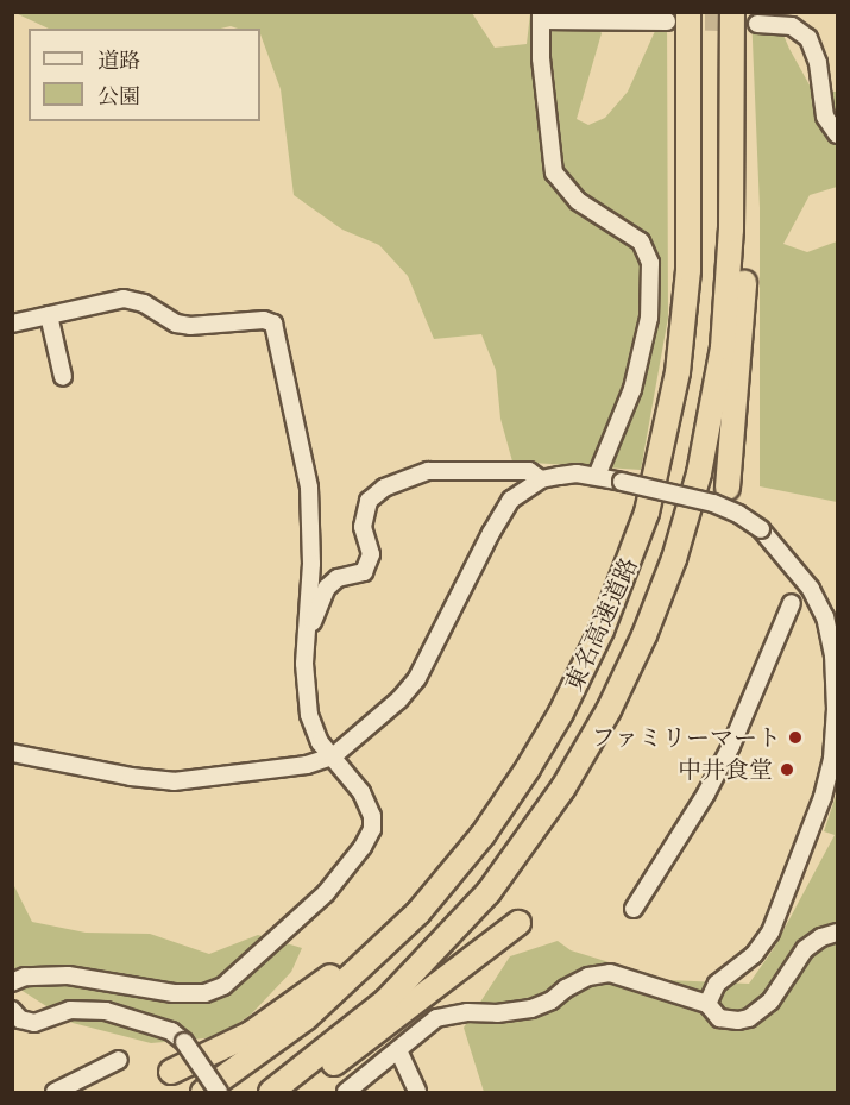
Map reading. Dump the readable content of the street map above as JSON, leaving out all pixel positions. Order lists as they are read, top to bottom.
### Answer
{
  "streets": {
    "highway": ["東名高速道路"]
  },
  "places": ["ファミリーマート", "中井食堂"],
  "legend": ["道路", "公園"]
}
